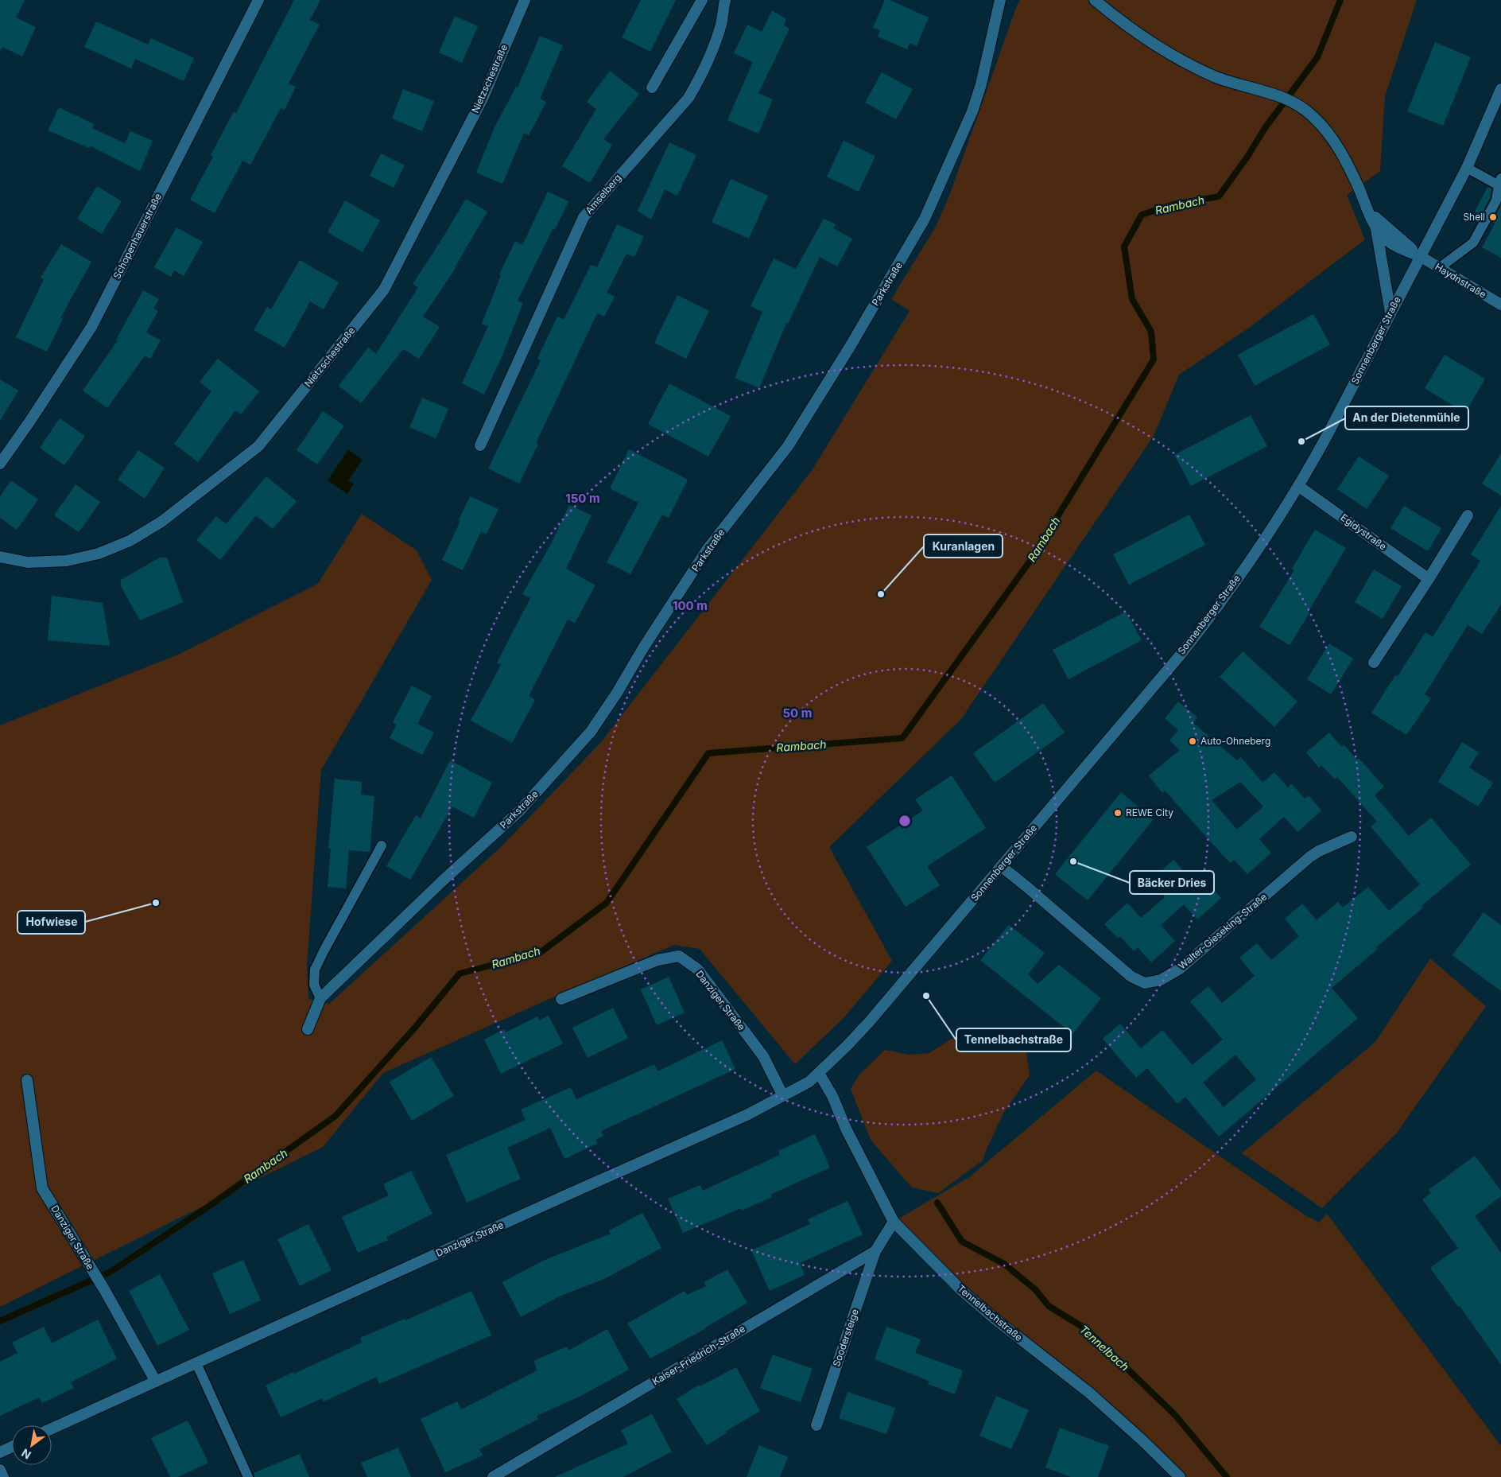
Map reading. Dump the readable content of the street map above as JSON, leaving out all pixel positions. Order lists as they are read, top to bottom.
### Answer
{
  "streets": {
    "street": [
      "Nietzschestraße",
      "Amselberg",
      "Schopenhauerstraße",
      "Haydnstraße",
      "Parkstraße",
      "Sonnenberger Straße",
      "Egidystraße",
      "Walter-Gieseking-Straße",
      "Danziger Straße",
      "Tennelbachstraße",
      "Soodersteige",
      "Kaiser-Friedrich-Straße"
    ]
  },
  "crossings": [
    ["Haydnstraße", "Sonnenberger Straße"],
    ["Sonnenberger Straße", "Egidystraße"],
    ["Sonnenberger Straße", "Walter-Gieseking-Straße"],
    ["Sonnenberger Straße", "Danziger Straße"],
    ["Sonnenberger Straße", "Tennelbachstraße"],
    ["Danziger Straße", "Tennelbachstraße"],
    ["Tennelbachstraße", "Kaiser-Friedrich-Straße"],
    ["Soodersteige", "Kaiser-Friedrich-Straße"]
  ],
  "water": ["Rambach", "Tennelbach"],
  "places": [
    "Shell",
    "An der Dietenmühle",
    "Kuranlagen",
    "Auto-Ohneberg",
    "REWE City",
    "Bäcker Dries",
    "Hofwiese",
    "Tennelbachstraße"
  ],
  "north": "bottom left",
  "rings": ["150 m", "100 m", "50 m"]
}
